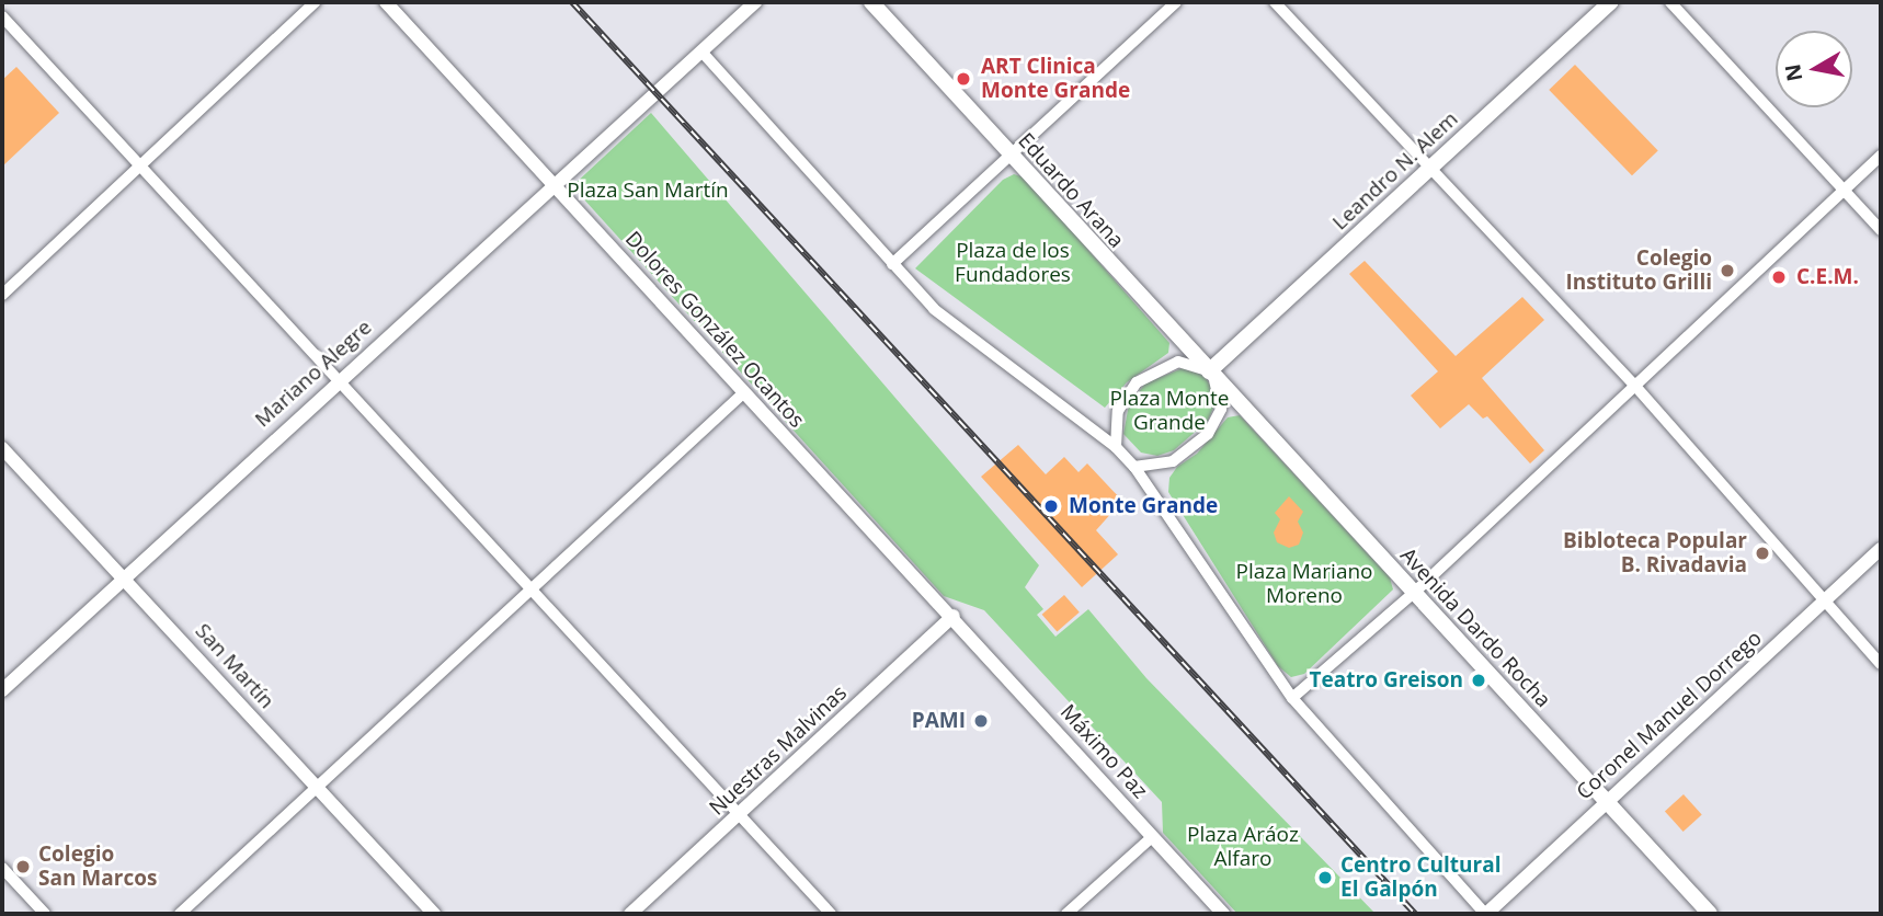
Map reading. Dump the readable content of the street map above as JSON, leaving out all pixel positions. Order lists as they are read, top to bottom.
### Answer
{
  "streets": {
    "main road": ["Leandro N. Alem", "Eduardo Arana", "Avenida Dardo Rocha"],
    "street": [
      "Dolores González Ocantos",
      "Mariano Alegre",
      "San Martín",
      "Coronel Manuel Dorrego",
      "Nuestras Malvinas",
      "Máximo Paz"
    ]
  },
  "crossings": [
    ["Leandro N. Alem", "Eduardo Arana"],
    ["Leandro N. Alem", "Avenida Dardo Rocha"],
    ["Eduardo Arana", "Avenida Dardo Rocha"],
    ["Dolores González Ocantos", "Mariano Alegre"],
    ["Dolores González Ocantos", "Nuestras Malvinas"],
    ["Dolores González Ocantos", "Máximo Paz"],
    ["Mariano Alegre", "San Martín"],
    ["Avenida Dardo Rocha", "Coronel Manuel Dorrego"],
    ["Nuestras Malvinas", "Máximo Paz"]
  ],
  "parks": [
    "Plaza San Martín",
    "Plaza de los Fundadores",
    "Plaza Monte Grande",
    "Plaza Mariano Moreno",
    "Plaza Aráoz Alfaro"
  ],
  "places": [
    "ART Clinica Monte Grande",
    "Colegio Instituto Grilli",
    "C.E.M.",
    "Monte Grande",
    "Bibloteca Popular B. Rivadavia",
    "Teatro Greison",
    "PAMI",
    "Colegio San Marcos",
    "Centro Cultural El Galpón"
  ],
  "north": "left"
}
